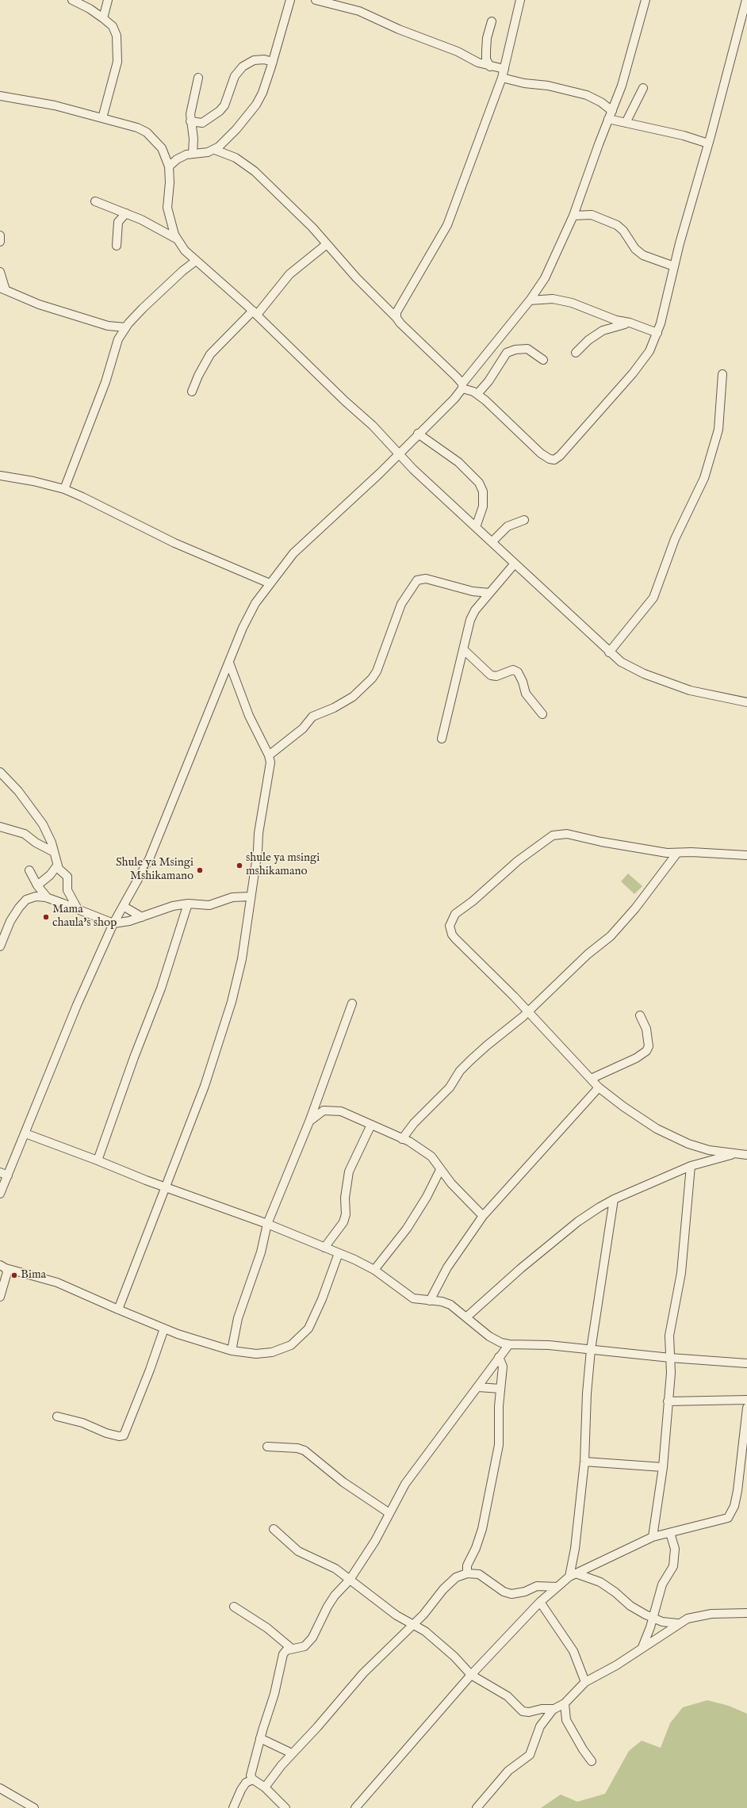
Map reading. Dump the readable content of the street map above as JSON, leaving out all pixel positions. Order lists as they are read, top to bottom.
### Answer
{
  "places": [
    "shule ya msingi mshikamano",
    "Shule ya Msingi Mshikamano",
    "Mama chaula's shop",
    "Bima"
  ]
}
